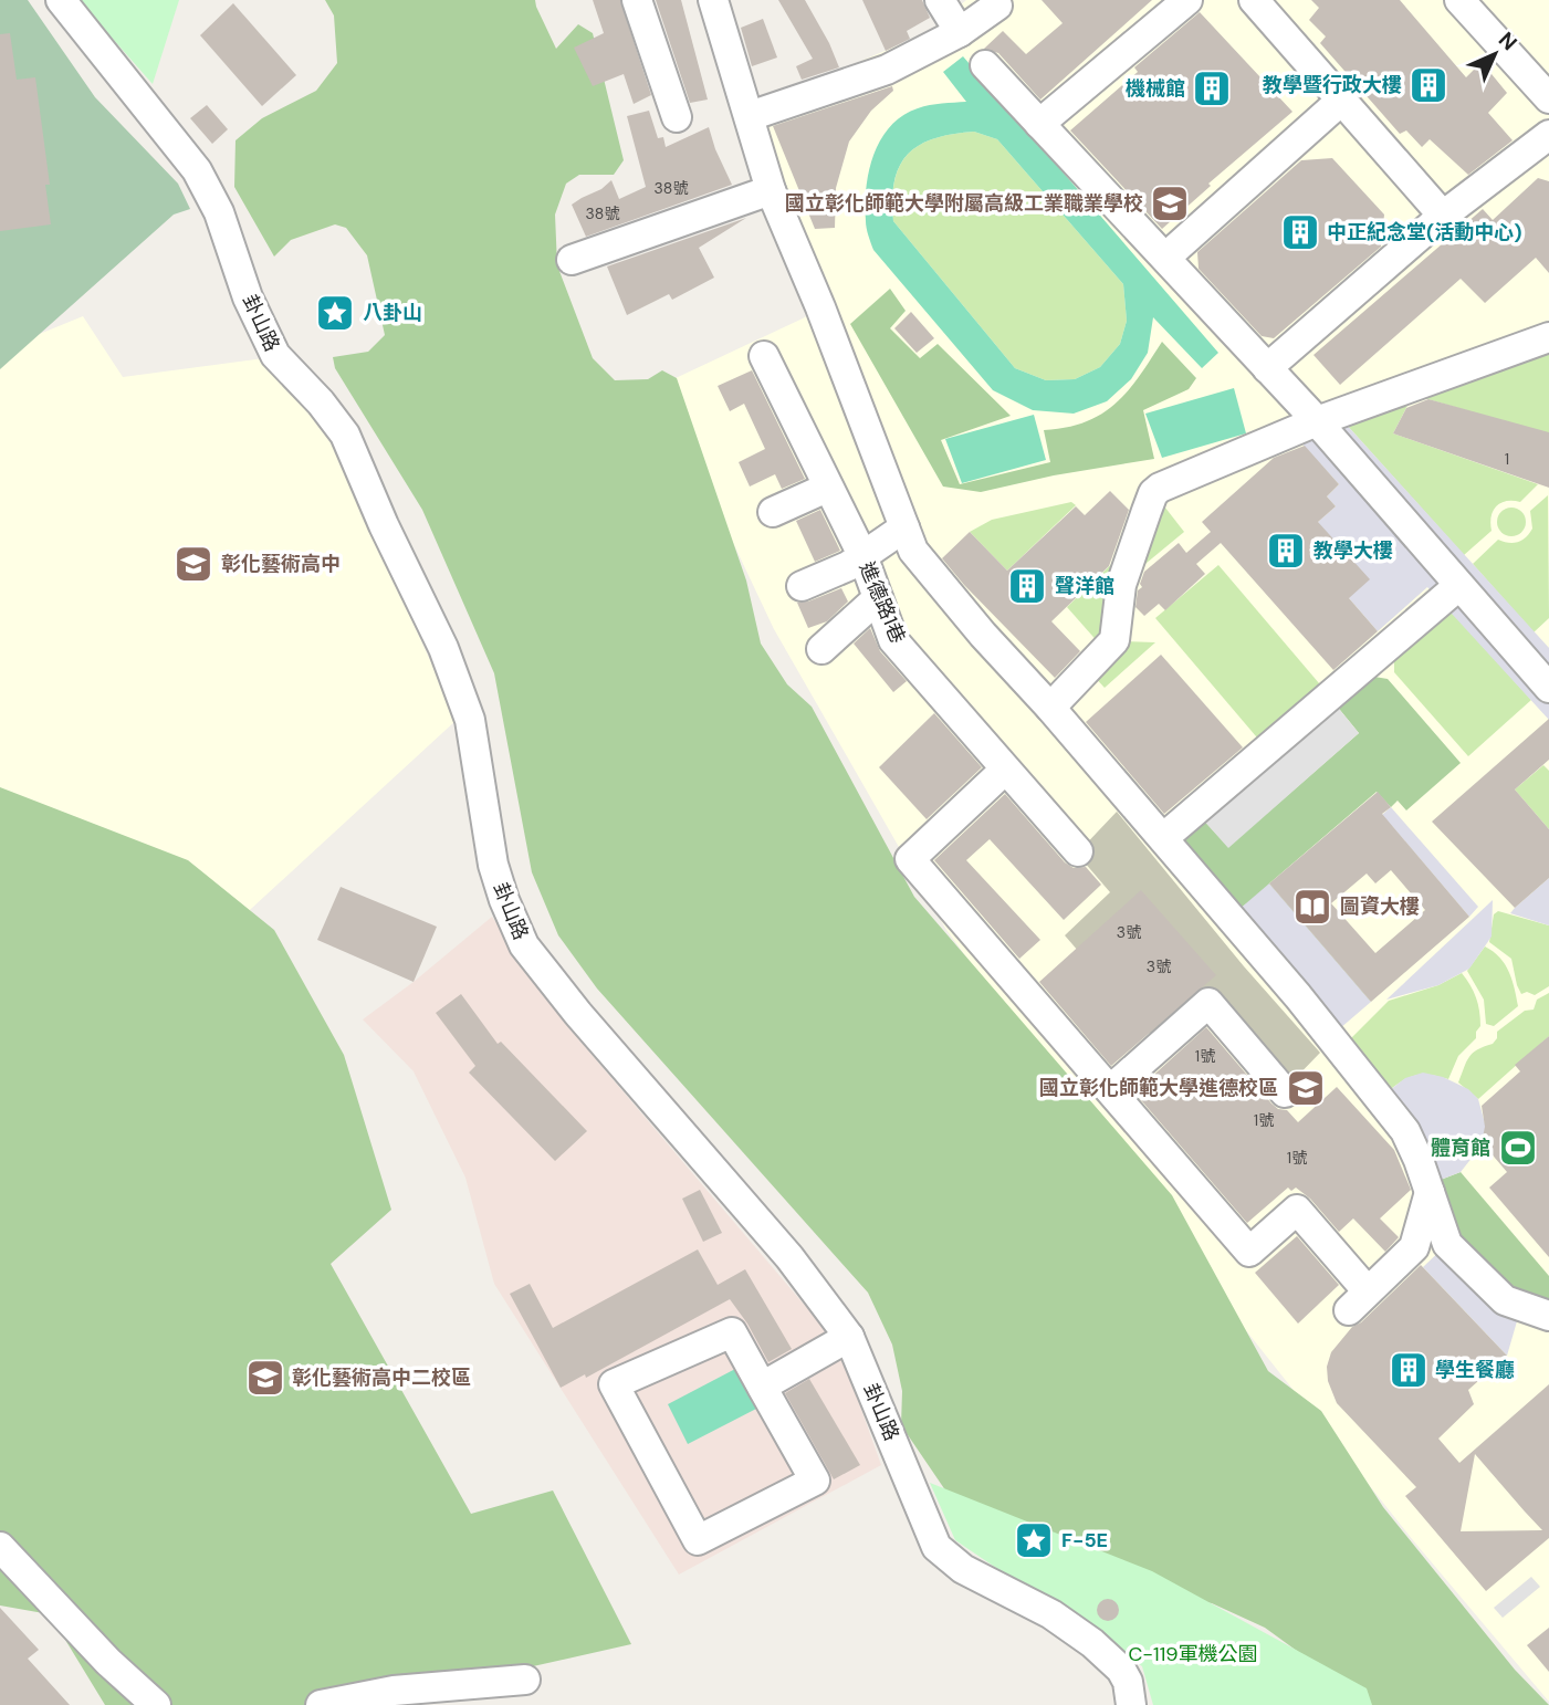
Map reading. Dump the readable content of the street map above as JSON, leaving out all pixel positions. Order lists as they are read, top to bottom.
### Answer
{
  "streets": {
    "street": ["卦山路", "進德路1巷"]
  },
  "parks": ["C-119軍機公園"],
  "places": {
    "building": [
      "教學暨行政大樓",
      "機械館",
      "中正紀念堂(活動中心)",
      "教學大樓",
      "聲洋館",
      "學生餐廳"
    ],
    "school or university": [
      "國立彰化師範大學附屬高級工業職業學校",
      "彰化藝術高中",
      "國立彰化師範大學進德校區",
      "彰化藝術高中二校區"
    ],
    "place": ["八卦山", "F-5E"],
    "library": ["圖資大樓"],
    "sports": ["體育館"]
  },
  "house_numbers": [
    "38號",
    "38號",
    "1",
    "3號",
    "3號",
    "1號",
    "1號",
    "1號"
  ],
  "north": "top right"
}
